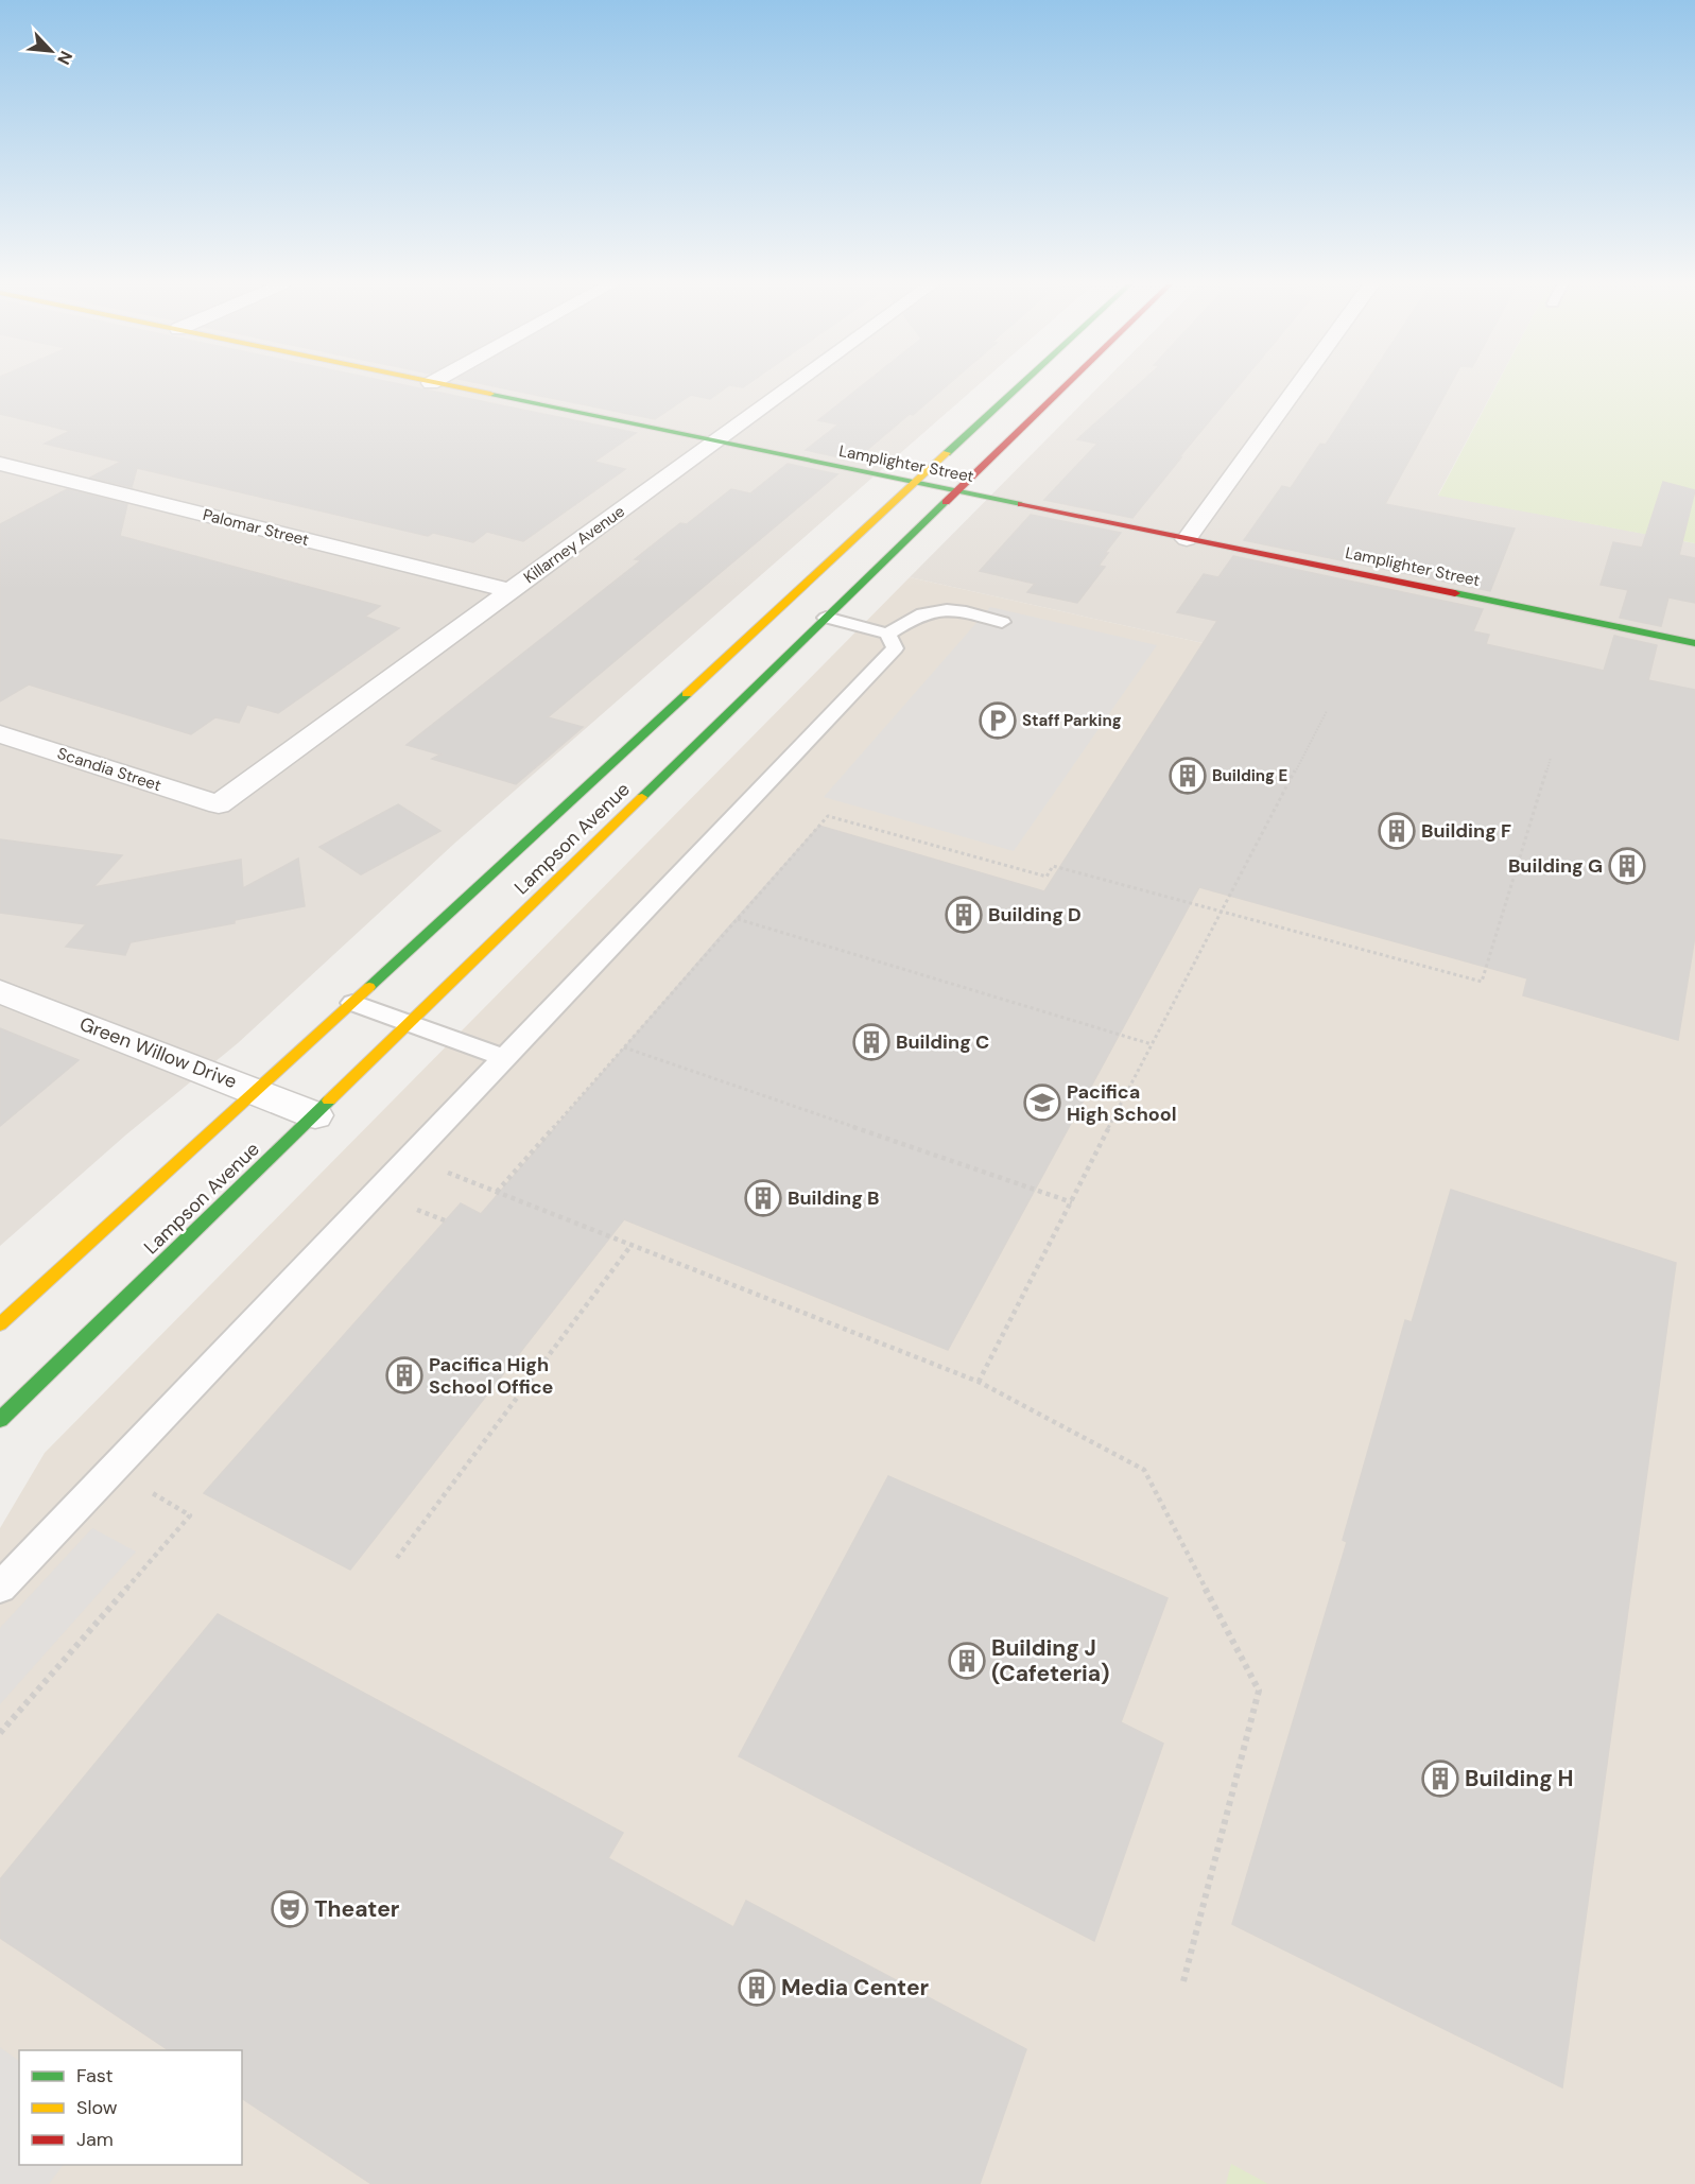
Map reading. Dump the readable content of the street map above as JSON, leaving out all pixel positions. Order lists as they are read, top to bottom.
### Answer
{
  "streets": {
    "main road": ["Lamplighter Street", "Lampson Avenue"],
    "street": [
      "Palomar Street",
      "Killarney Avenue",
      "Scandia Street",
      "Green Willow Drive"
    ]
  },
  "crossings": [
    ["Lamplighter Street", "Killarney Avenue"],
    ["Lamplighter Street", "Lampson Avenue"],
    ["Palomar Street", "Killarney Avenue"],
    ["Killarney Avenue", "Scandia Street"],
    ["Lampson Avenue", "Green Willow Drive"]
  ],
  "places": {
    "parking": ["Staff Parking"],
    "building": [
      "Building E",
      "Building F",
      "Building G",
      "Building D",
      "Building C",
      "Building B",
      "Pacifica High School Office",
      "Building J (Cafeteria)",
      "Building H",
      "Media Center"
    ],
    "school or university": ["Pacifica High School"],
    "theatre": ["Theater"]
  },
  "legend": ["Fast", "Slow", "Jam"],
  "north": "bottom right"
}
